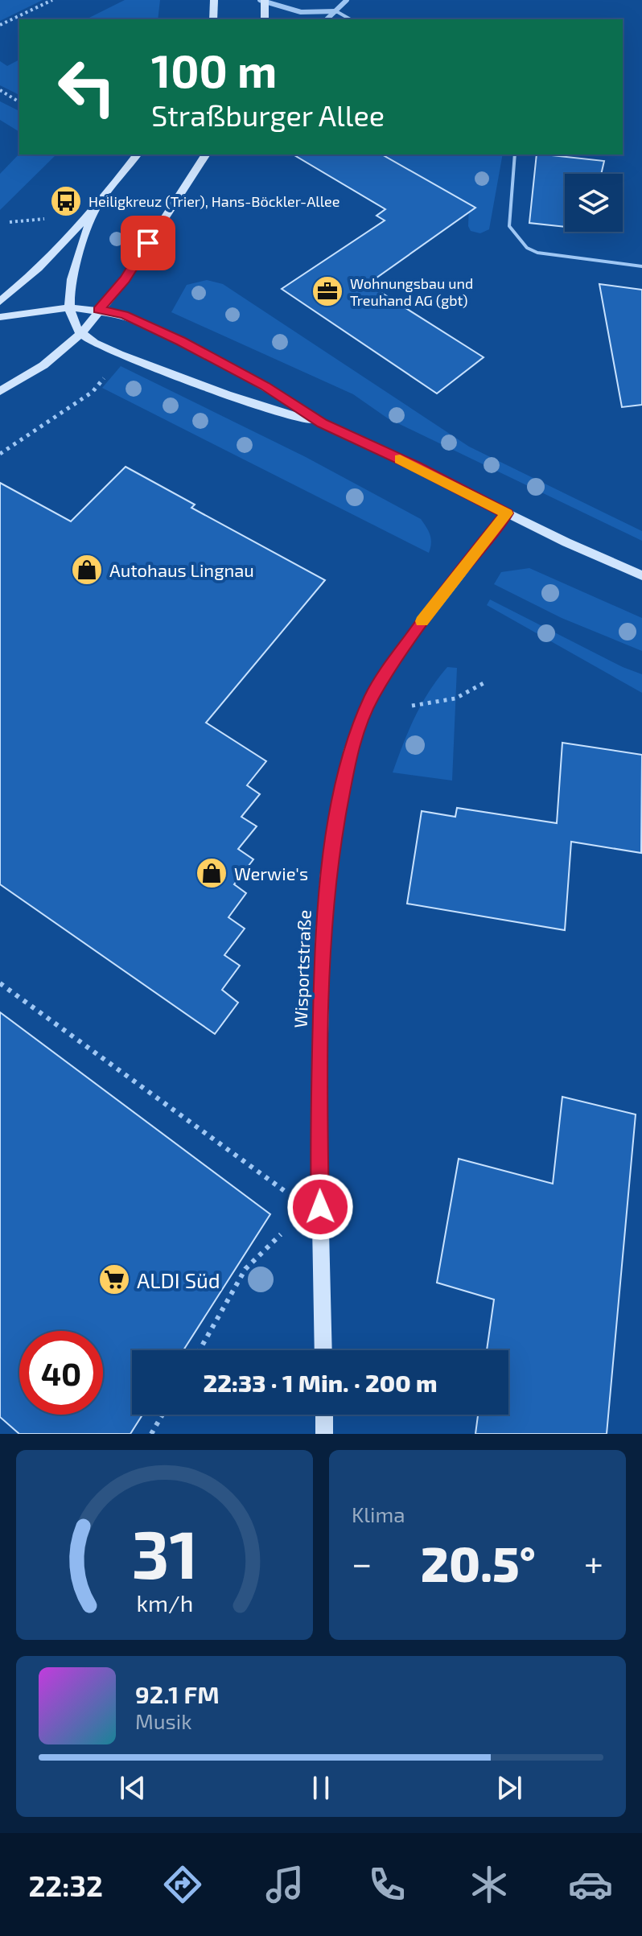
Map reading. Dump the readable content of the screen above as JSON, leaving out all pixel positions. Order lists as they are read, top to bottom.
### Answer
{
  "streets": {
    "street": ["Wisportstraße"]
  },
  "places": {
    "bus stop": ["Heiligkreuz (Trier), Hans-Böckler-Allee"],
    "office": ["Wohnungsbau und Treuhand AG (gbt)"],
    "shop": ["Autohaus Lingnau", "Werwie's"],
    "supermarket": ["ALDI Süd"]
  },
  "page": {
    "turn": ["100 m", "Straßburger Allee"],
    "limit": "40",
    "trip": "22:33 · 1 Min. · 200 m",
    "tile": "Klima",
    "heat": ["−", "20.5°", "+"],
    "song": ["92.1 FM", "Musik"],
    "tabs": "22:32",
    "gauge": ["31", "km/h"]
  }
}
